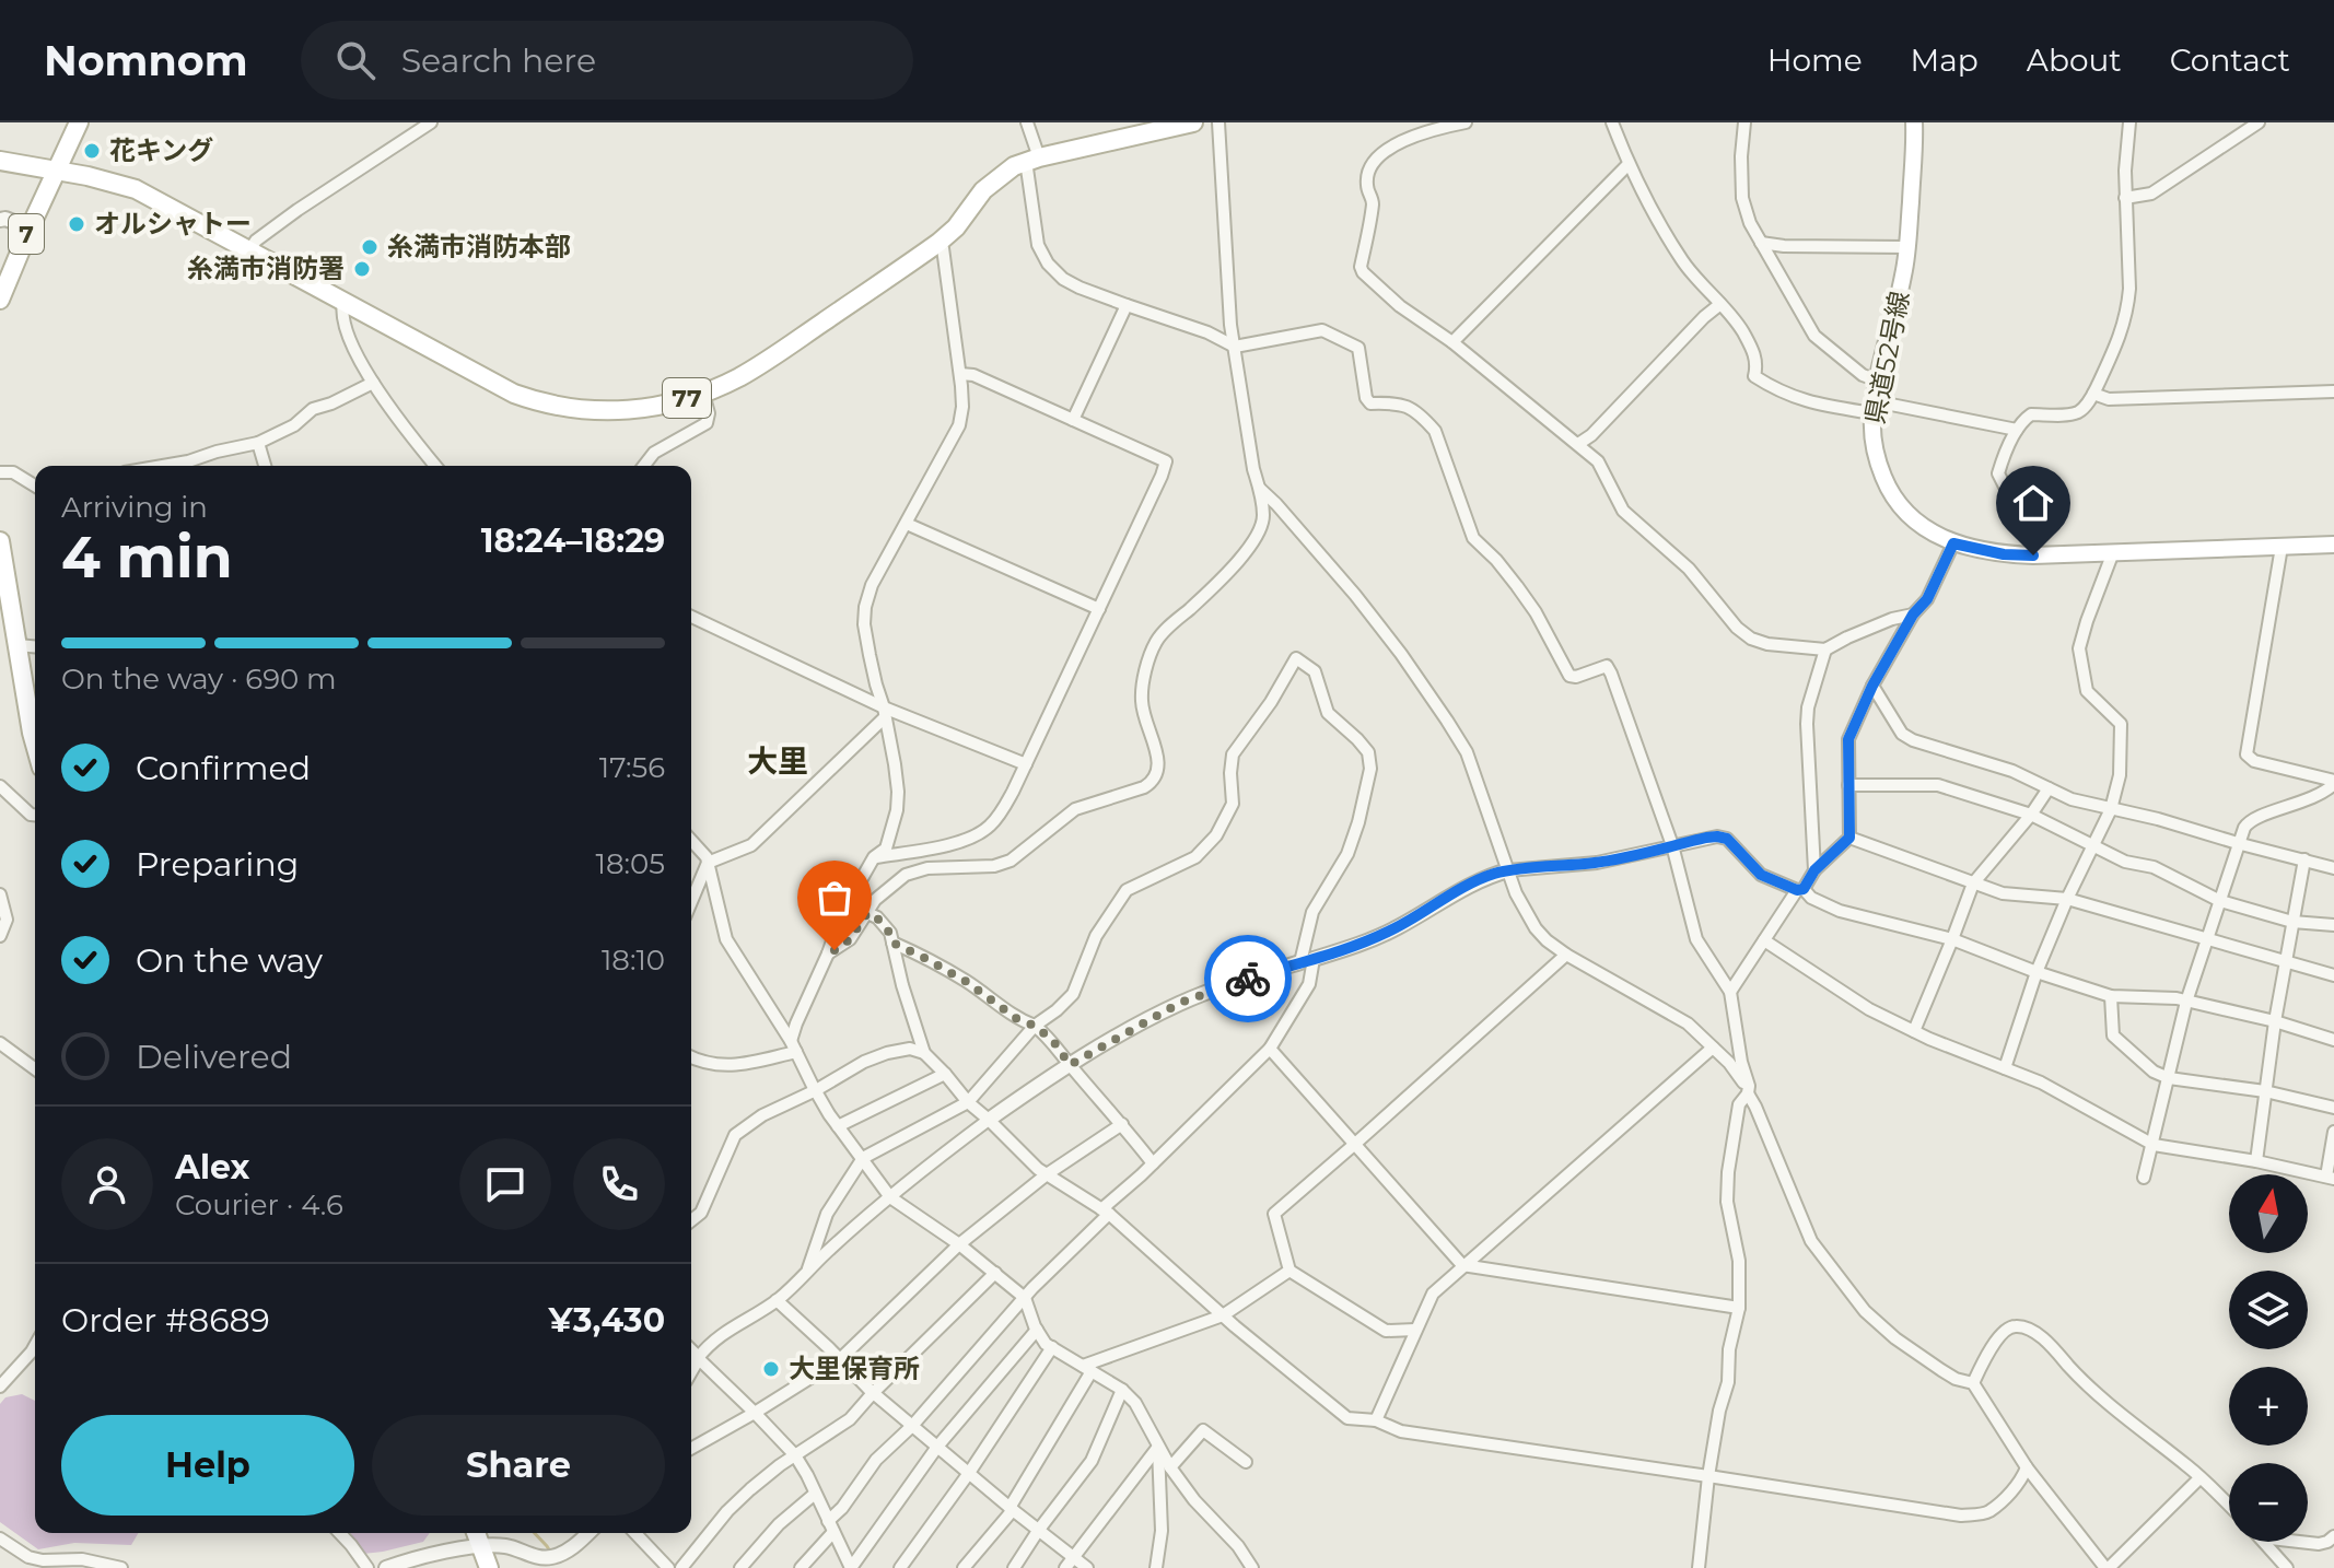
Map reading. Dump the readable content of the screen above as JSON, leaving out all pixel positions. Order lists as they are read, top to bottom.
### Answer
{
  "streets": {
    "main road": ["7", "県道52号線", "77"]
  },
  "crossings": [
    ["7", "77"]
  ],
  "districts": ["大里"],
  "places": [
    "花キング",
    "オルシャトー",
    "糸満市消防本部",
    "糸満市消防署",
    "大里保育所"
  ],
  "north": "top",
  "page": {
    "header": "Nomnom",
    "search": "Search here",
    "nav": [
      "Home",
      "Map",
      "About",
      "Contact"
    ],
    "heading": ["4 min", "Arriving in", "18:24–18:29"],
    "panel": [
      "Alex",
      "Courier · 4.6",
      "Order #8689",
      "¥3,430"
    ],
    "bar": "On the way · 690 m",
    "list": [
      ["Confirmed", "17:56"],
      ["Preparing", "18:05"],
      ["On the way", "18:10"],
      "Delivered"
    ],
    "map_buttons": ["+", "−"],
    "buttons": ["Help", "Share"]
  }
}
